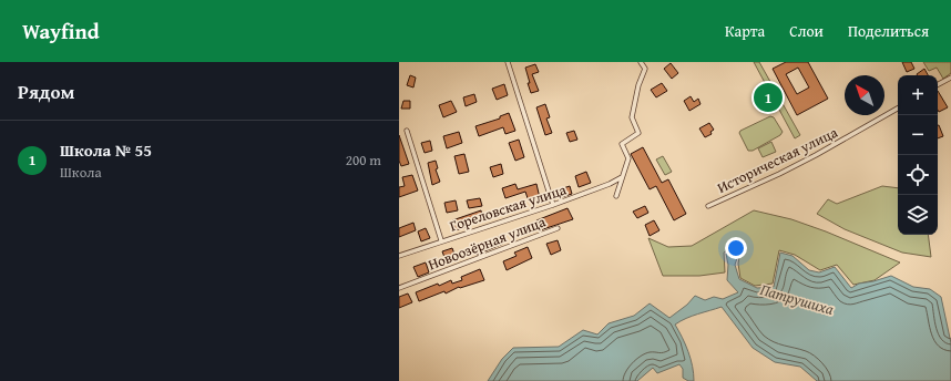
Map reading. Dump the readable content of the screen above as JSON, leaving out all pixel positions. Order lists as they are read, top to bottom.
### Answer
{
  "streets": {
    "street": ["Историческая улица", "Гореловская улица", "Новоозёрная улица"]
  },
  "water": ["Патрушиха"],
  "north": "top left",
  "page": {
    "header": "Wayfind",
    "nav": ["Карта", "Слои", "Поделиться"],
    "heading": "Рядом",
    "map_buttons": ["+", "−"],
    "pins": "1",
    "list": [
      {
        "mark": "1",
        "name": "Школа № 55",
        "note": "Школа",
        "value": "200 m"
      }
    ]
  }
}
